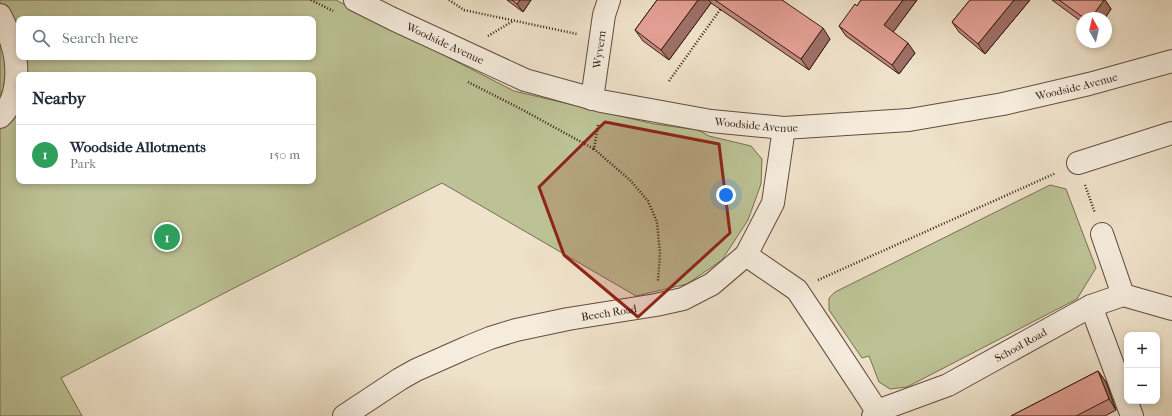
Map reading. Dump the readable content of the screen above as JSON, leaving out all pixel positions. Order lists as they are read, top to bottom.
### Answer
{
  "streets": {
    "street": [
      "Woodside Avenue",
      "Wyvern",
      "Beech Road",
      "School Road"
    ]
  },
  "crossings": [
    ["Woodside Avenue", "Wyvern"],
    ["Woodside Avenue", "Beech Road"]
  ],
  "north": "top",
  "page": {
    "search": "Search here",
    "heading": "Nearby",
    "list": [
      {
        "mark": "1",
        "name": "Woodside Allotments",
        "note": "Park",
        "value": "150 m"
      }
    ],
    "pins": "1",
    "map_buttons": ["+", "−"]
  }
}
